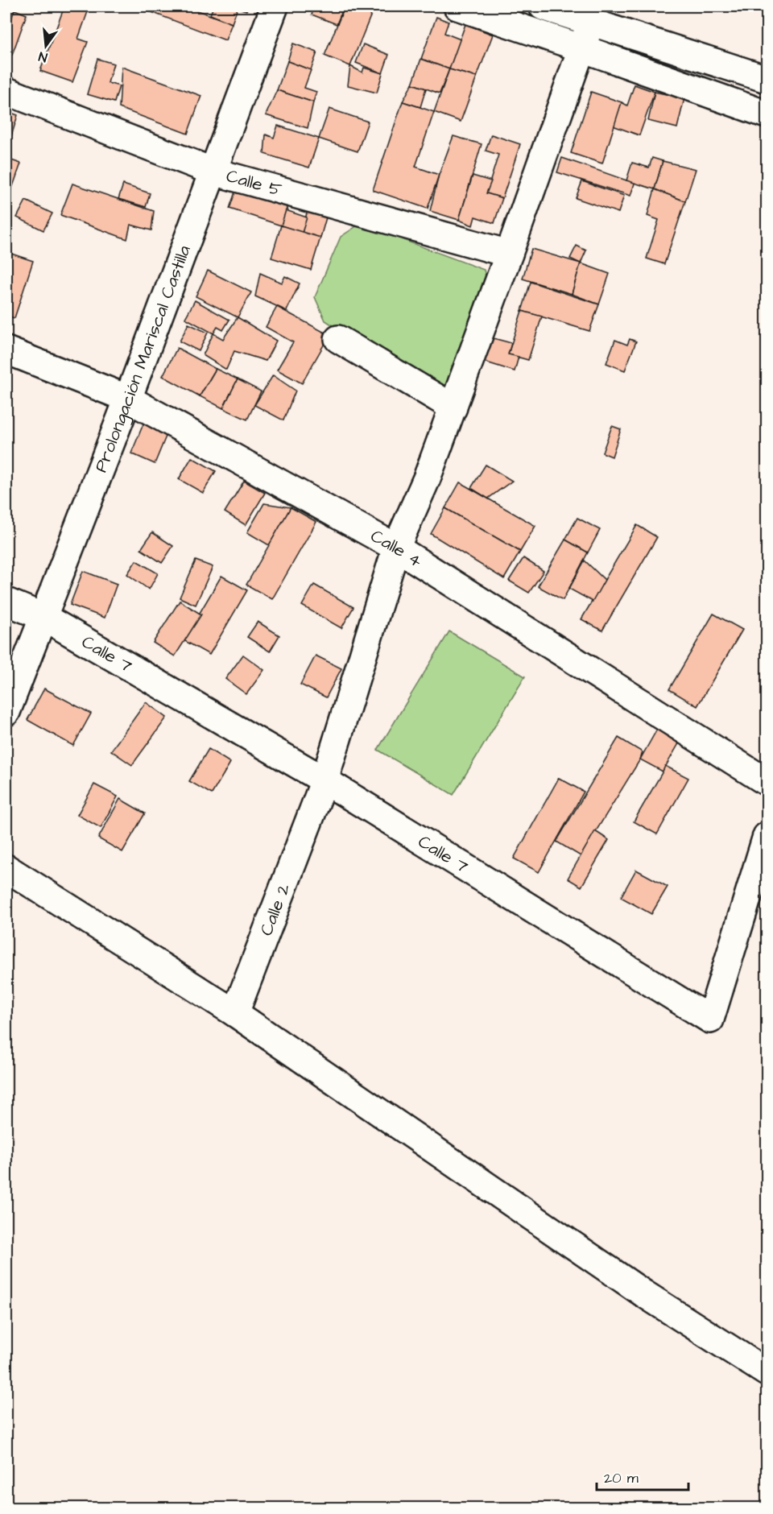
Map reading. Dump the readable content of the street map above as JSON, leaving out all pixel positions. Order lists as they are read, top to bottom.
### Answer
{
  "streets": {
    "street": [
      "Calle 5",
      "Prolongación Mariscal Castilla",
      "Calle 4",
      "Calle 7",
      "Calle 2"
    ]
  },
  "crossings": [
    ["Calle 5", "Prolongación Mariscal Castilla"],
    ["Calle 5", "Calle 2"],
    ["Prolongación Mariscal Castilla", "Calle 4"],
    ["Prolongación Mariscal Castilla", "Calle 7"],
    ["Calle 4", "Calle 2"],
    ["Calle 7", "Calle 2"]
  ],
  "scale_bar": "20 m",
  "north": "bottom"
}
